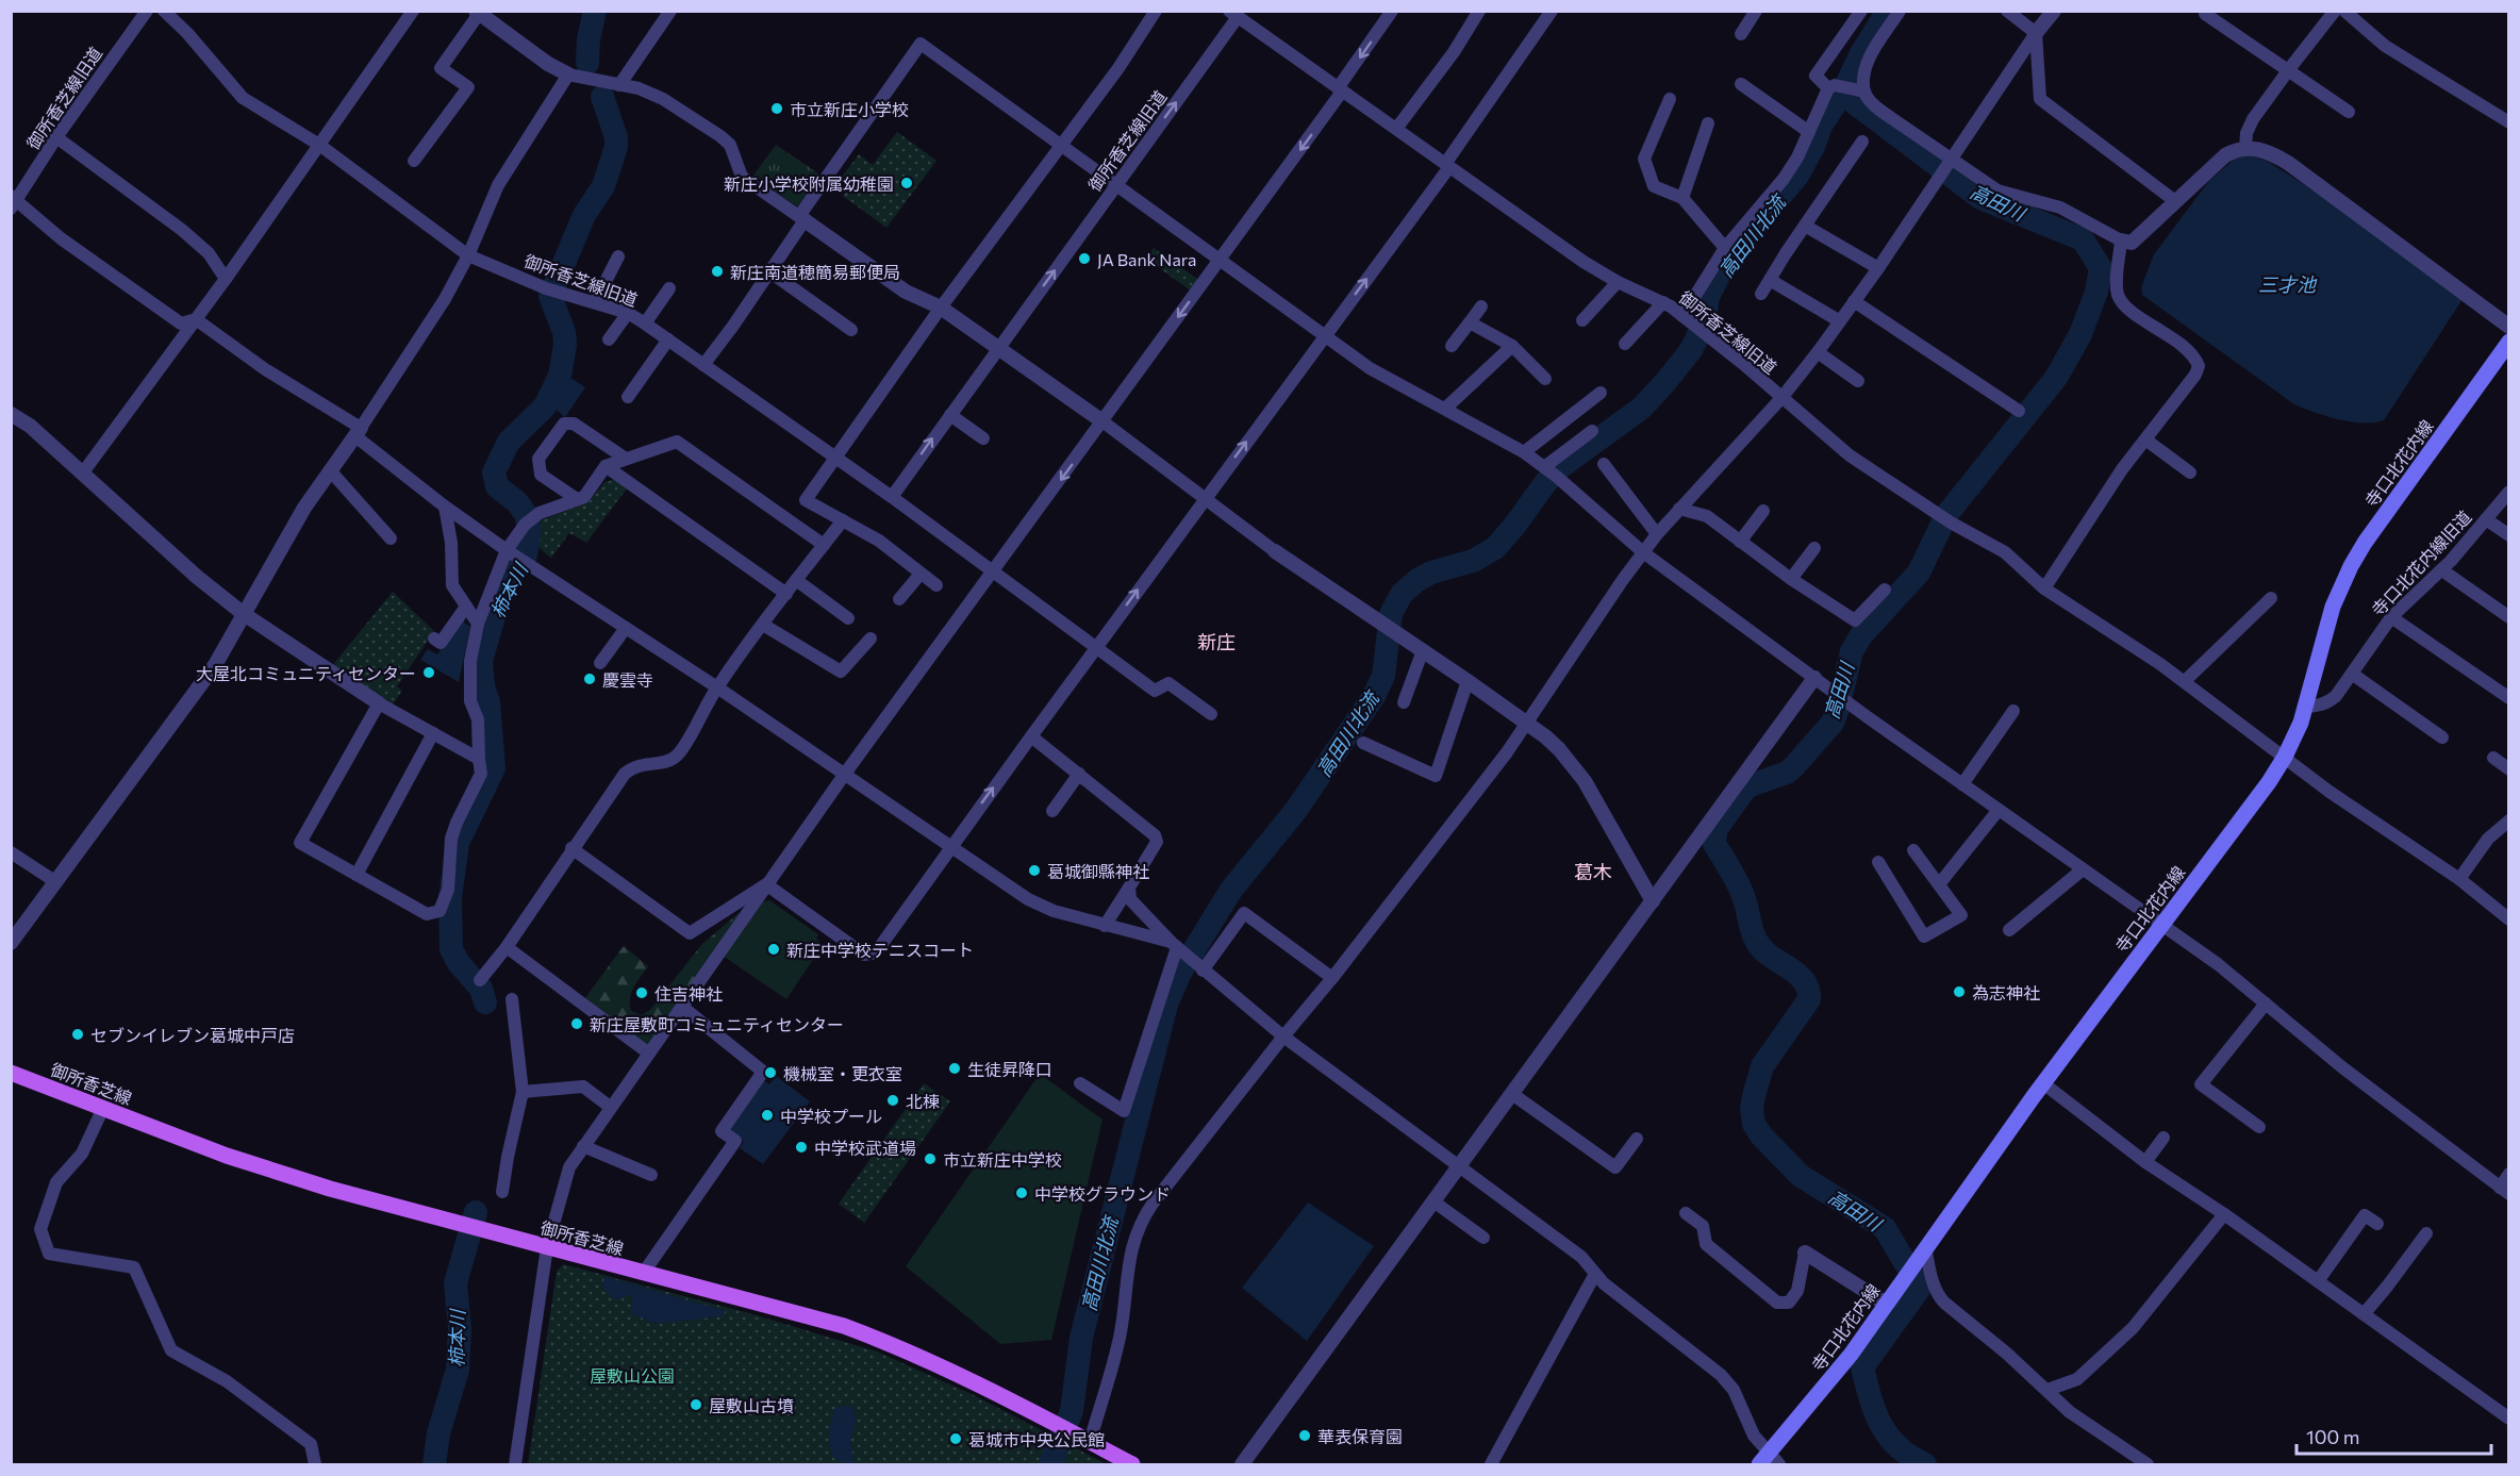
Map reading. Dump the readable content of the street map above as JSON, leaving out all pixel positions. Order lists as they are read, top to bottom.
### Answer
{
  "streets": {
    "main road": ["寺口北花内線", "御所香芝線"],
    "street": ["御所香芝線旧道", "寺口北花内線旧道"]
  },
  "crossings": [
    ["寺口北花内線", "寺口北花内線旧道"]
  ],
  "districts": ["新庄", "葛木"],
  "water": [
    "高田川",
    "高田川北流",
    "三才池",
    "柿本川"
  ],
  "parks": ["屋敷山公園"],
  "places": [
    "市立新庄小学校",
    "新庄小学校附属幼稚園",
    "JA Bank Nara",
    "新庄南道穂簡易郵便局",
    "大屋北コミュニティセンター",
    "慶雲寺",
    "葛城御縣神社",
    "新庄中学校テニスコート",
    "為志神社",
    "住吉神社",
    "新庄屋敷町コミュニティセンター",
    "セブンイレブン葛城中戸店",
    "生徒昇降口",
    "機械室・更衣室",
    "北棟",
    "中学校プール",
    "中学校武道場",
    "市立新庄中学校",
    "中学校グラウンド",
    "屋敷山古墳",
    "華表保育園",
    "葛城市中央公民館"
  ],
  "scale_bar": "100 m"
}
